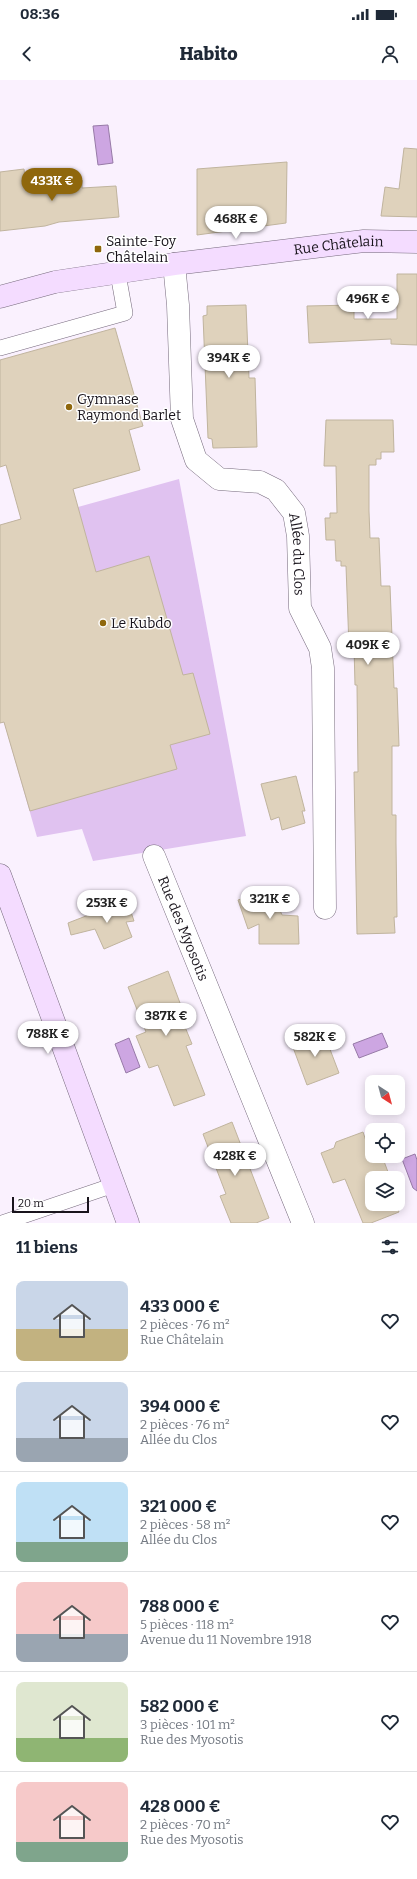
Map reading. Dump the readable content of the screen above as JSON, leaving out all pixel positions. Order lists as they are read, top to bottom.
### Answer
{
  "streets": {
    "street": ["Rue Châtelain", "Allée du Clos", "Rue des Myosotis"]
  },
  "crossings": [
    ["Rue Châtelain", "Allée du Clos"]
  ],
  "places": {
    "transit": ["Sainte-Foy Châtelain"],
    "other": ["Gymnase Raymond Barlet", "Le Kubdo"]
  },
  "scale_bar": "20 m",
  "north": "bottom right",
  "page": {
    "status": "08:36",
    "header": "Habito",
    "price": [
      "433K €",
      "468K €",
      "496K €",
      "394K €",
      "409K €",
      "321K €",
      "253K €",
      "387K €",
      "788K €",
      "582K €",
      "428K €"
    ],
    "scale": "20 m",
    "heading": "11 biens",
    "list": [
      {
        "name": "433 000 €",
        "note": "2 pièces · 76 m² · Rue Châtelain"
      },
      {
        "name": "394 000 €",
        "note": "2 pièces · 76 m² · Allée du Clos"
      },
      {
        "name": "321 000 €",
        "note": "2 pièces · 58 m² · Allée du Clos"
      },
      {
        "name": "788 000 €",
        "note": "5 pièces · 118 m² · Avenue du 11 Novembre 1918"
      },
      {
        "name": "582 000 €",
        "note": "3 pièces · 101 m² · Rue des Myosotis"
      },
      {
        "name": "428 000 €",
        "note": "2 pièces · 70 m² · Rue des Myosotis"
      }
    ]
  }
}
